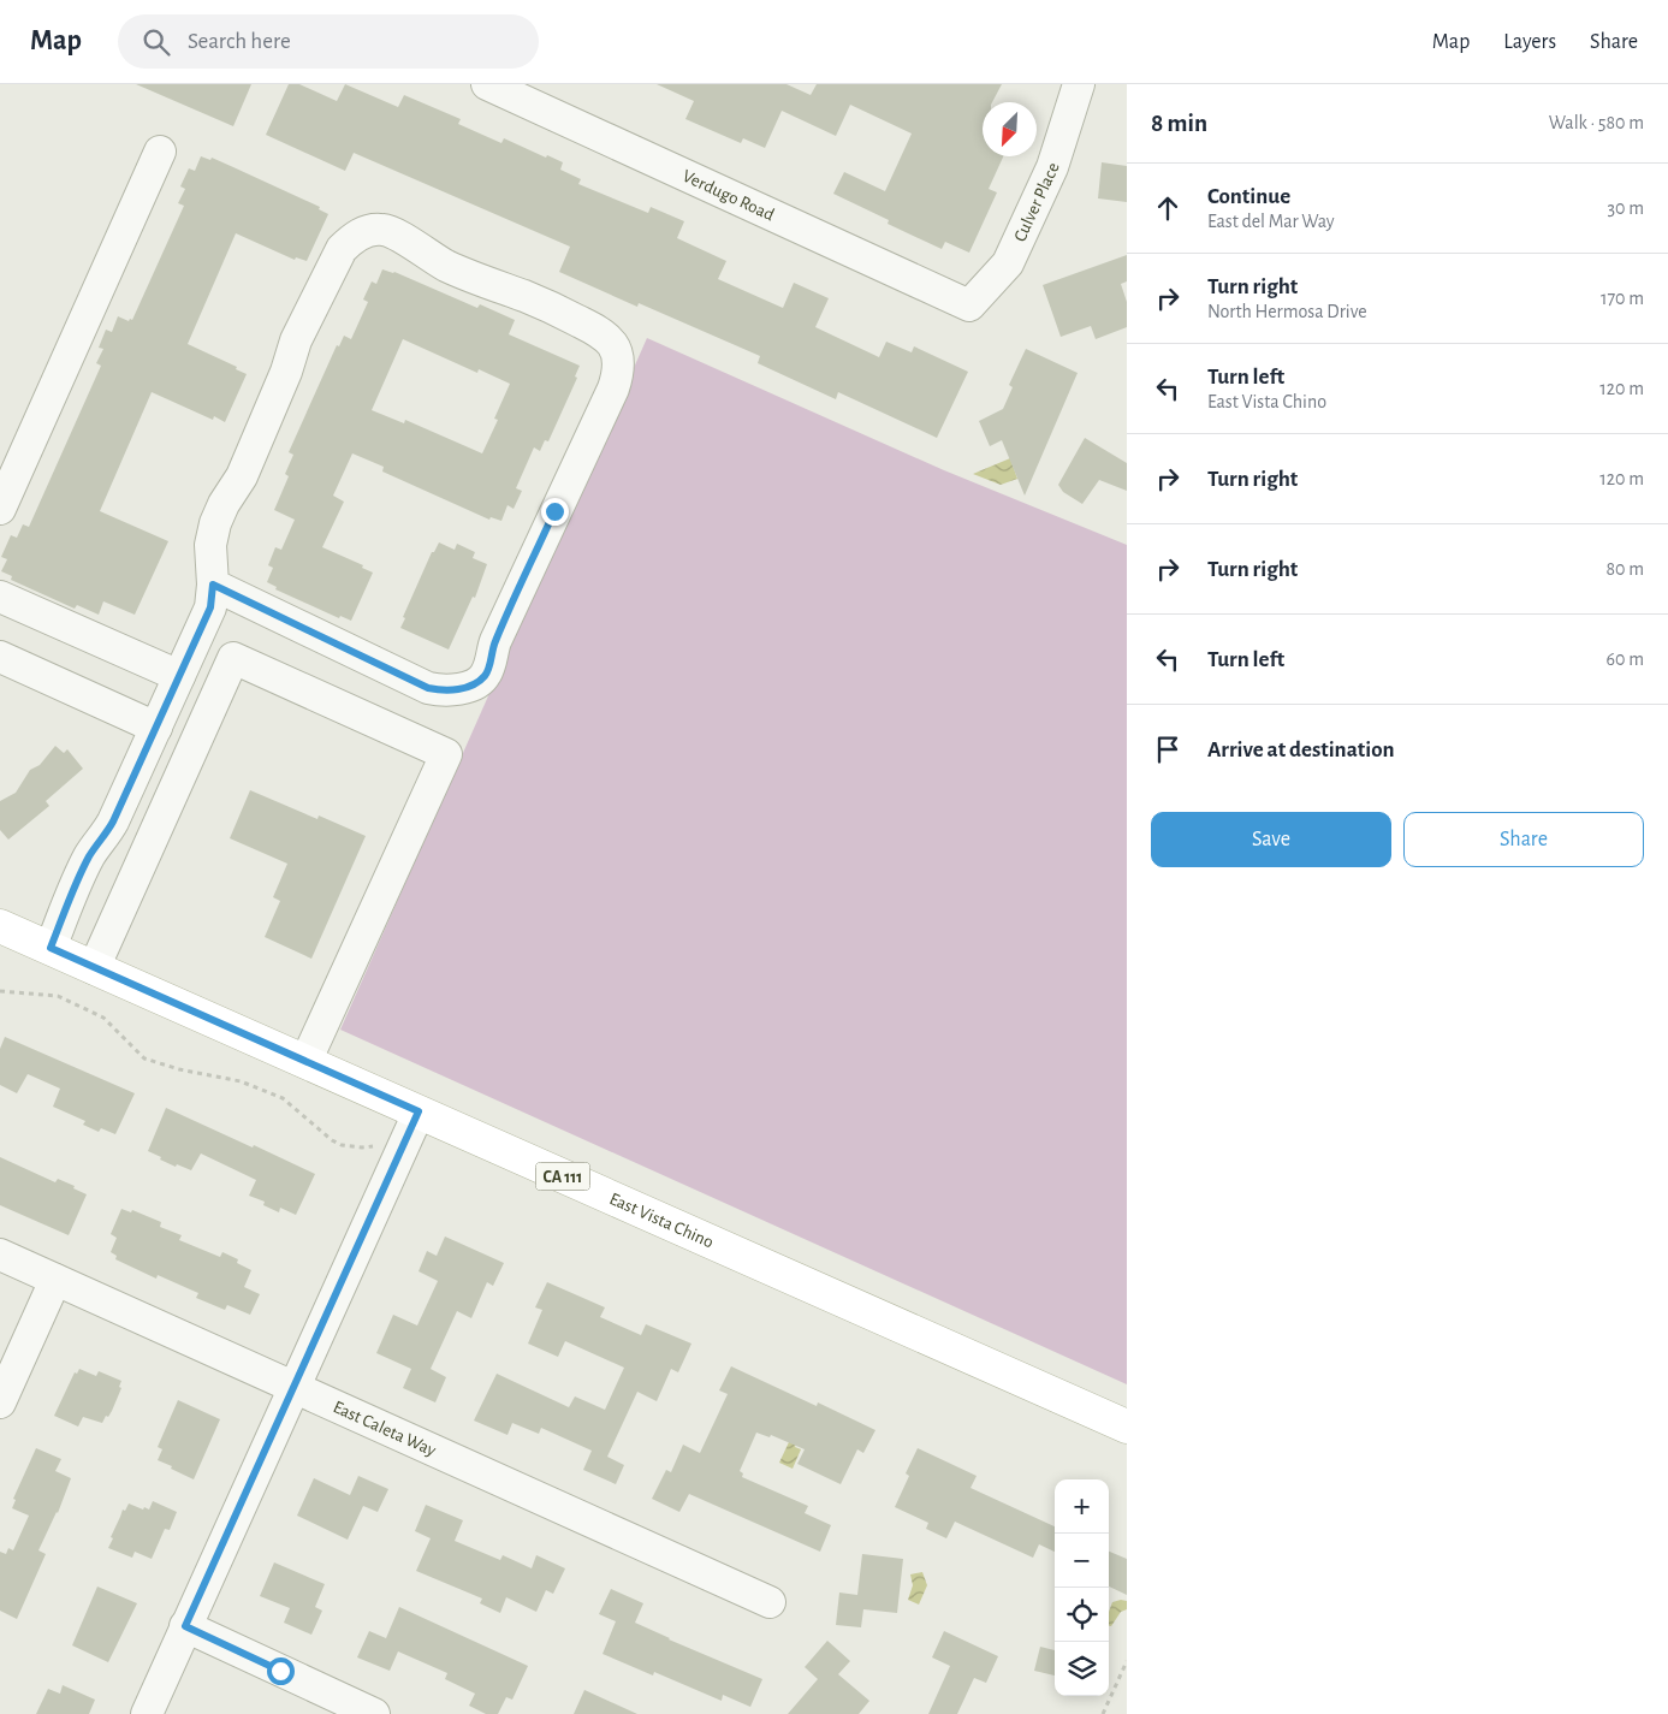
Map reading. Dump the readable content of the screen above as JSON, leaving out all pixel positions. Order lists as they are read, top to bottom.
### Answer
{
  "streets": {
    "main road": ["CA 111", "East Vista Chino"],
    "street": ["Verdugo Road", "Culver Place", "East Caleta Way"]
  },
  "crossings": [
    ["Verdugo Road", "Culver Place"]
  ],
  "north": "bottom left",
  "page": {
    "header": "Map",
    "search": "Search here",
    "nav": ["Map", "Layers", "Share"],
    "heading": ["8 min", "Walk · 580 m"],
    "list": [
      ["Continue", "East del Mar Way", "30 m"],
      ["Turn right", "North Hermosa Drive", "170 m"],
      ["Turn left", "East Vista Chino", "120 m"],
      ["Turn right", "120 m"],
      ["Turn right", "80 m"],
      ["Turn left", "60 m"],
      "Arrive at destination"
    ],
    "buttons": ["Save", "Share"],
    "map_buttons": ["+", "−"]
  }
}
